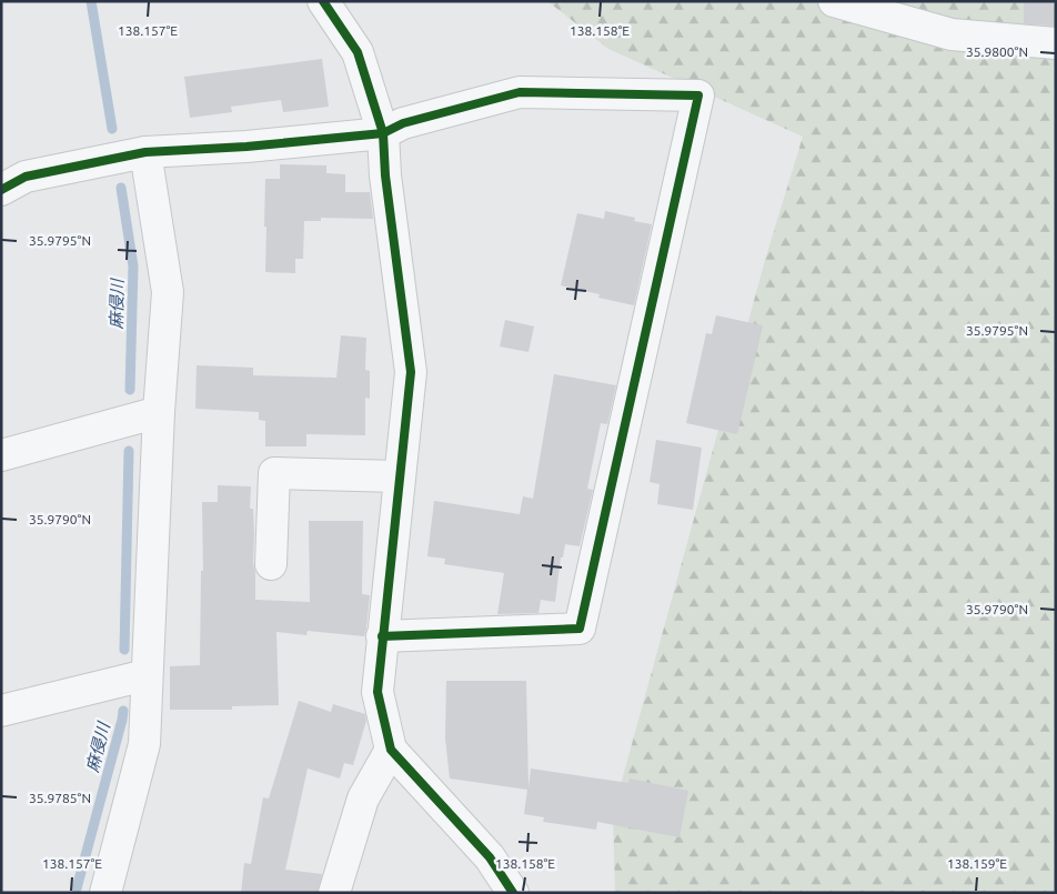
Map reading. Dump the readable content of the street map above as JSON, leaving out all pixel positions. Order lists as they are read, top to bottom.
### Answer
{
  "water": ["麻侵川"],
  "coordinates": [
    "138.157°E",
    "138.158°E",
    "35.9800°N",
    "35.9795°N",
    "35.9790°N",
    "35.9785°N",
    "138.159°E"
  ]
}
